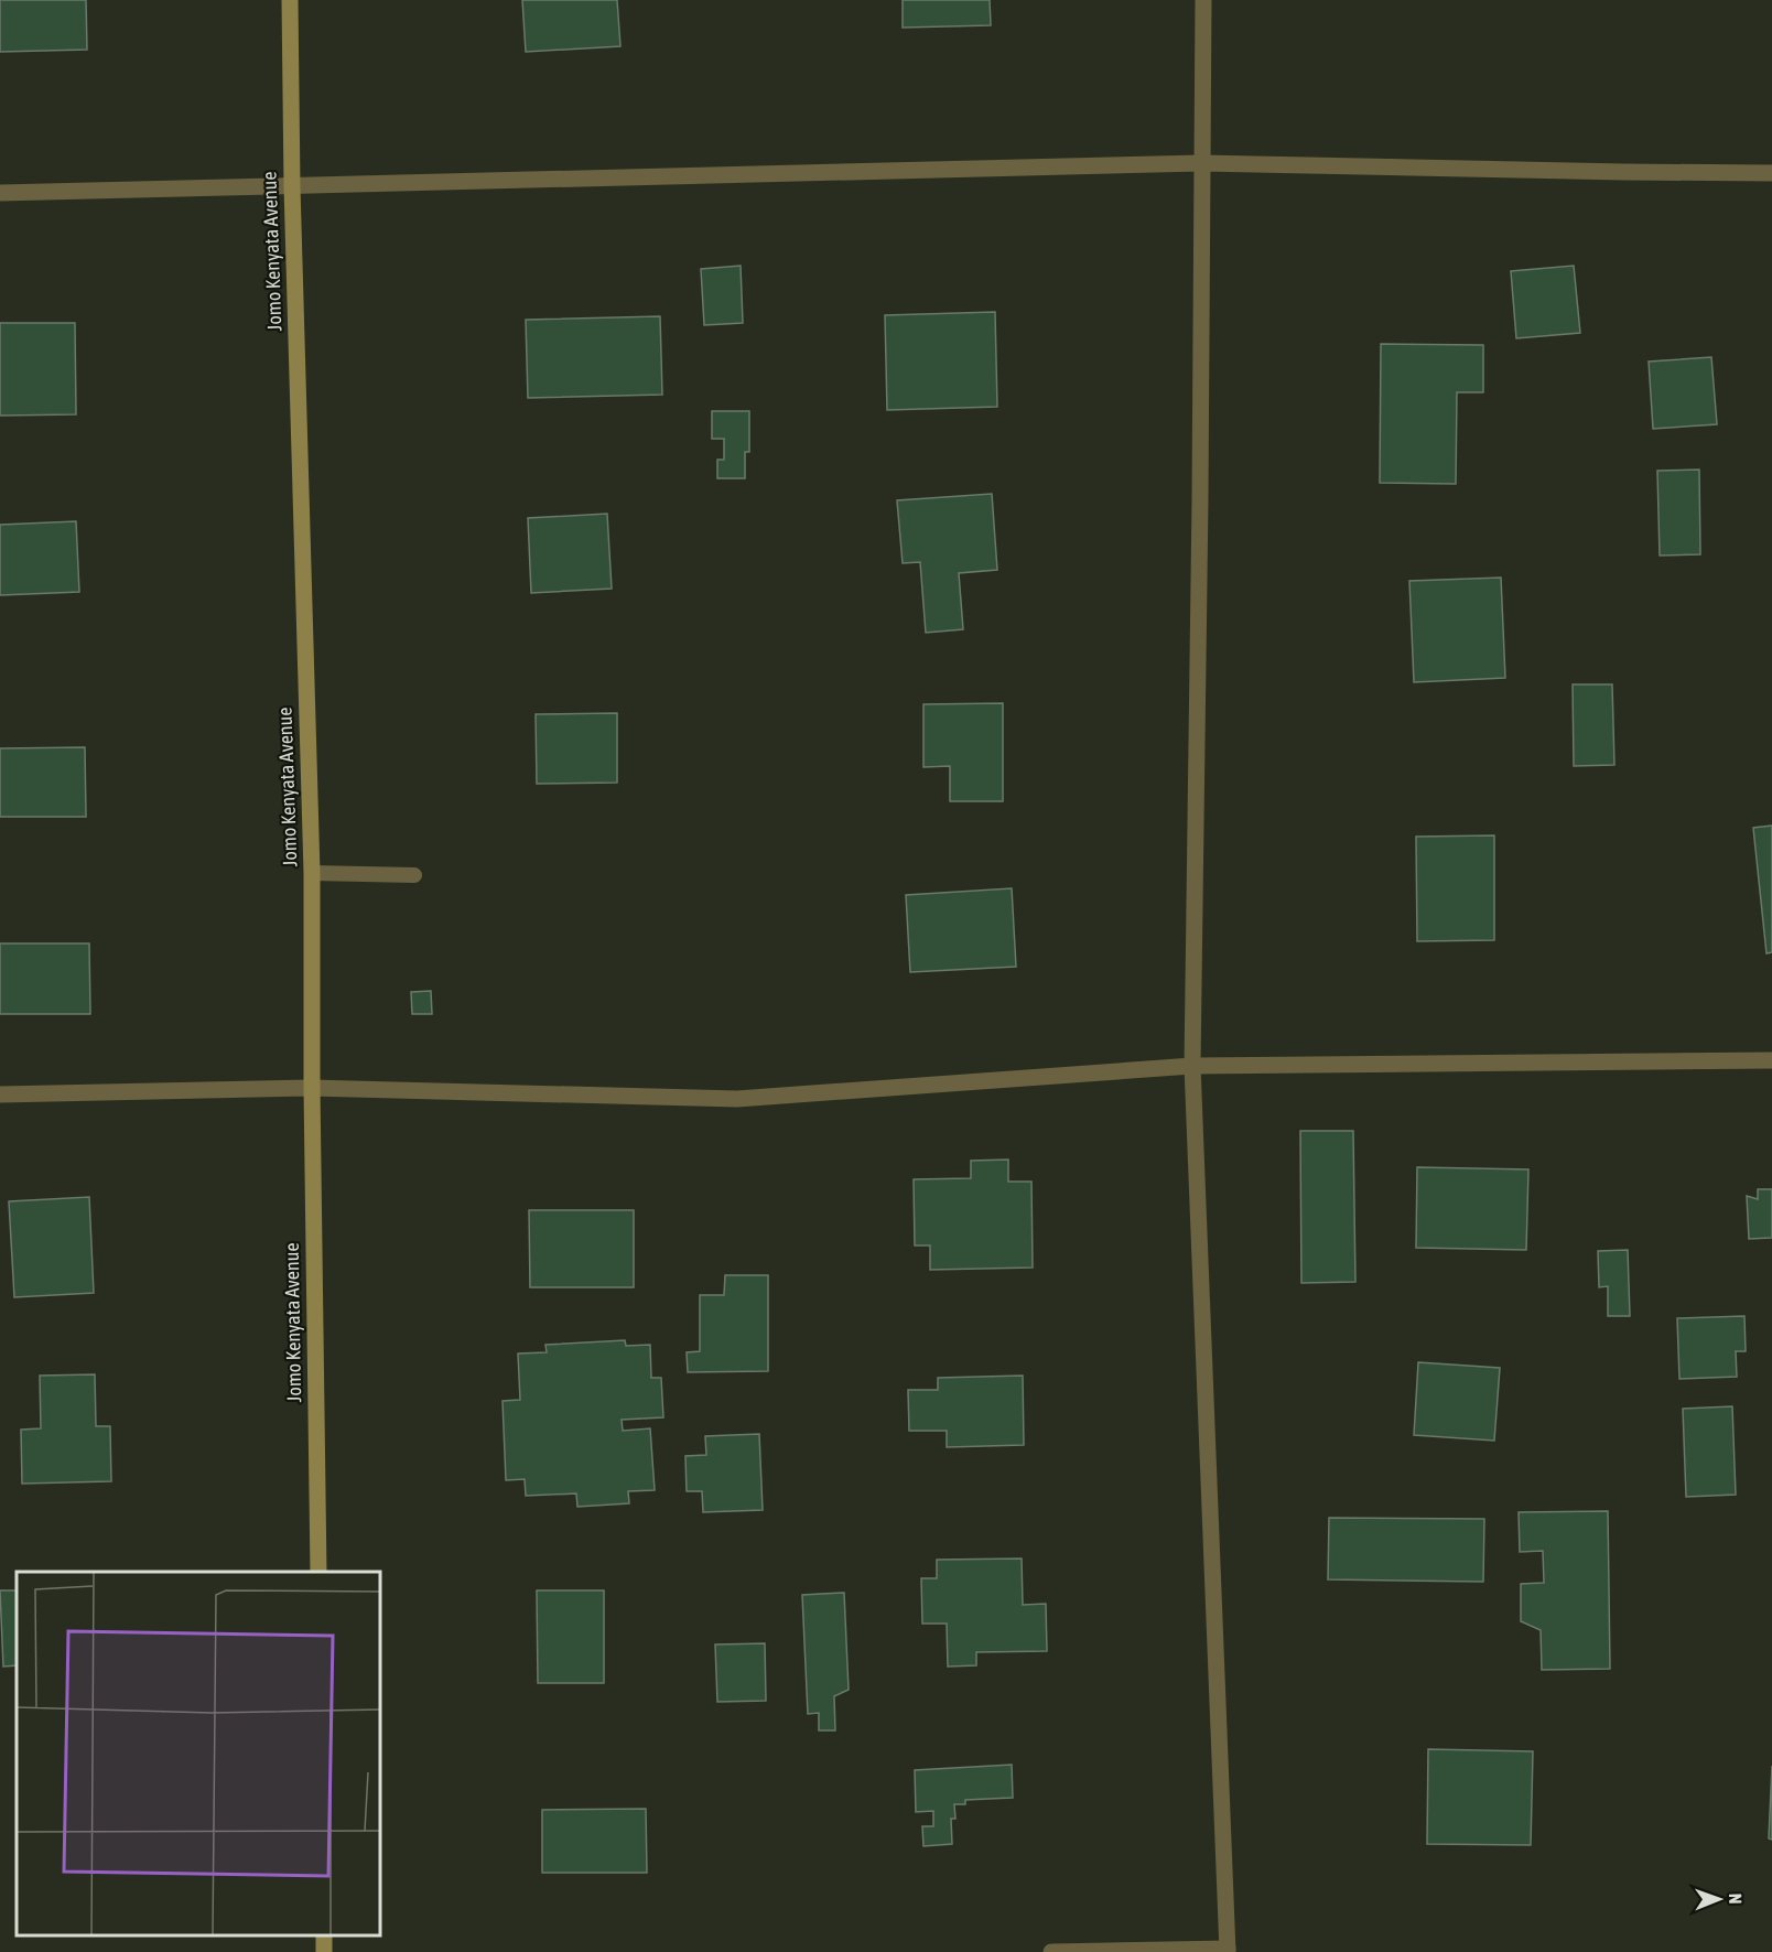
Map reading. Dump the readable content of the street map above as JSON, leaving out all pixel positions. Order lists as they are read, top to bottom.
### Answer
{
  "streets": {
    "street": ["Jomo Kenyata Avenue"]
  },
  "north": "right"
}
